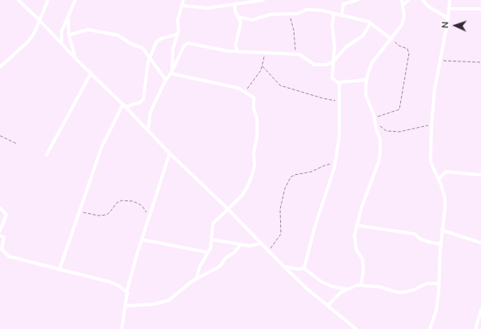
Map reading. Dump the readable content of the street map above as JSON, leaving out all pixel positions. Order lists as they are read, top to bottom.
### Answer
{
  "north": "left"
}
